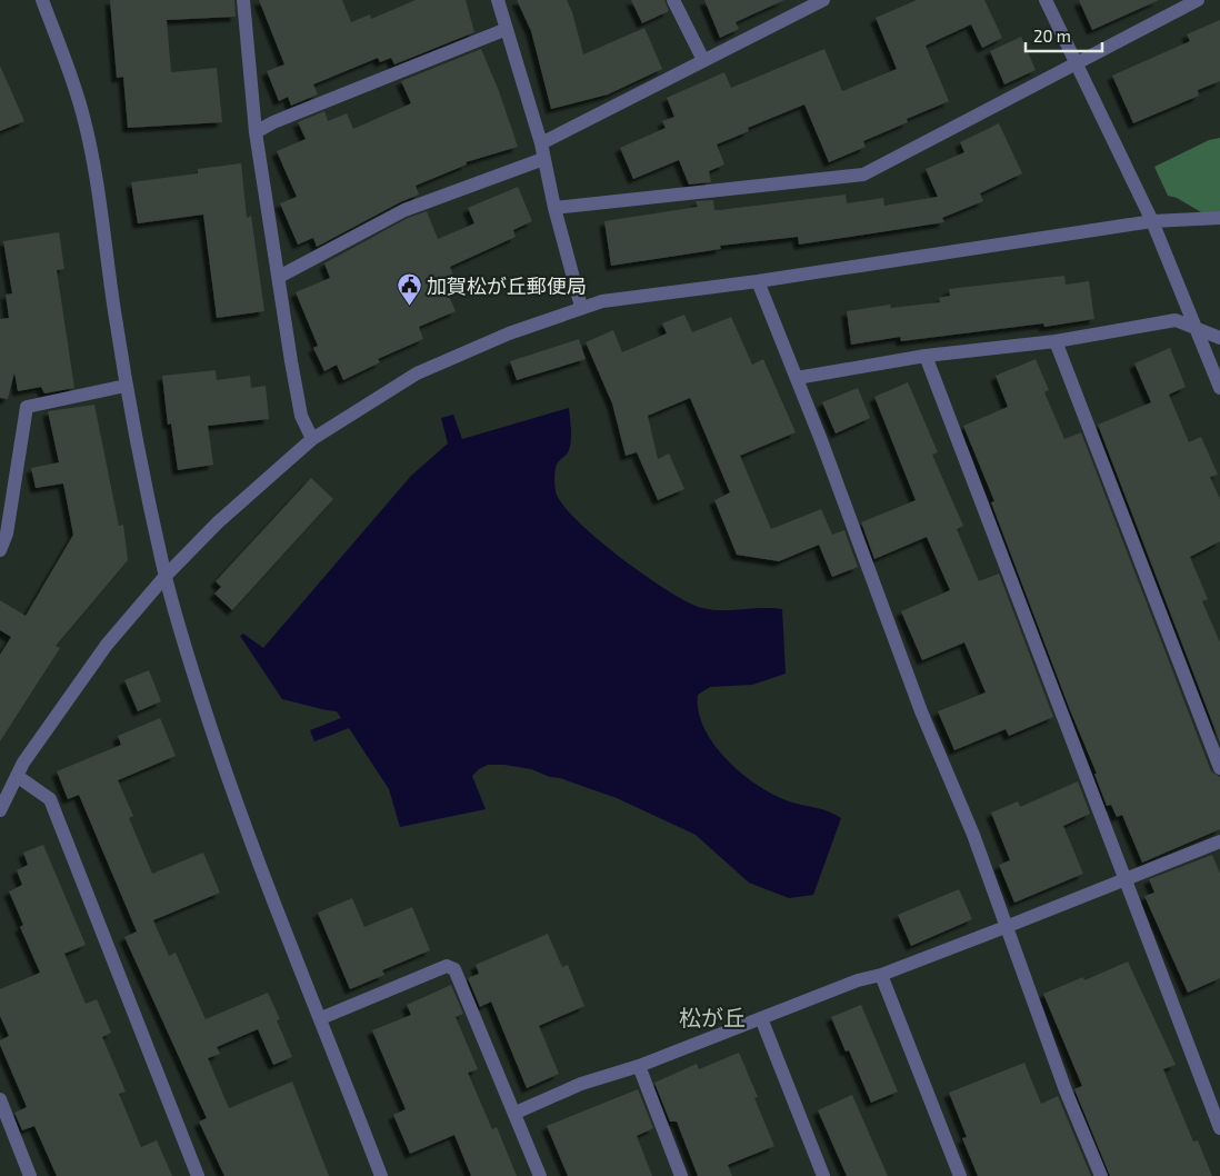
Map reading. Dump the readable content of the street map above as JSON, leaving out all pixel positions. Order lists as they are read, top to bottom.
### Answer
{
  "districts": ["松が丘"],
  "places": {
    "public building": ["加賀松が丘郵便局"]
  },
  "scale_bar": "20 m"
}
